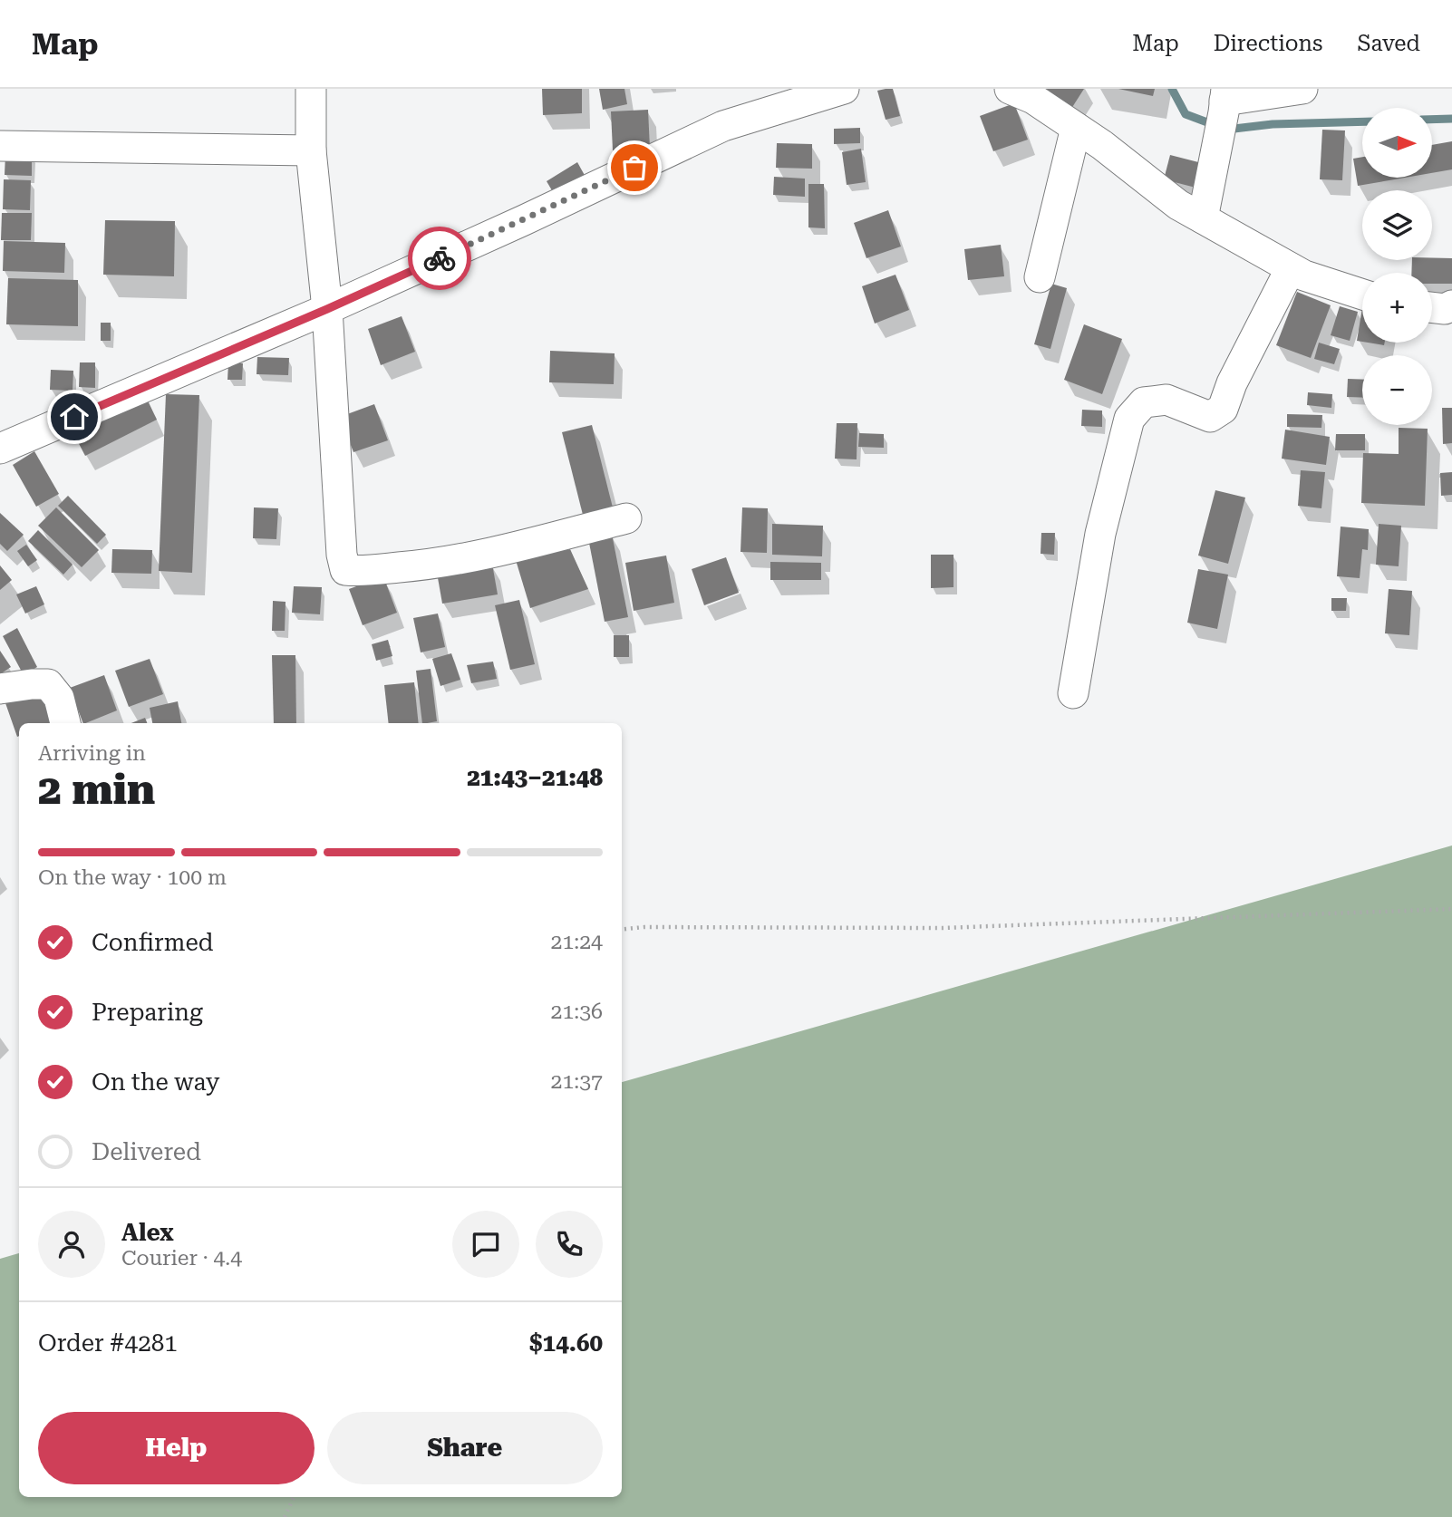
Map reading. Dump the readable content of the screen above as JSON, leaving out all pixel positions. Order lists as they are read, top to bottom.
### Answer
{
  "north": "right",
  "page": {
    "header": "Map",
    "nav": ["Map", "Directions", "Saved"],
    "map_buttons": ["+", "−"],
    "heading": ["2 min", "Arriving in", "21:43–21:48"],
    "panel": [
      "Alex",
      "Courier · 4.4",
      "Order #4281",
      "$14.60"
    ],
    "bar": "On the way · 100 m",
    "list": [
      ["Confirmed", "21:24"],
      ["Preparing", "21:36"],
      ["On the way", "21:37"],
      "Delivered"
    ],
    "buttons": ["Help", "Share"]
  }
}
